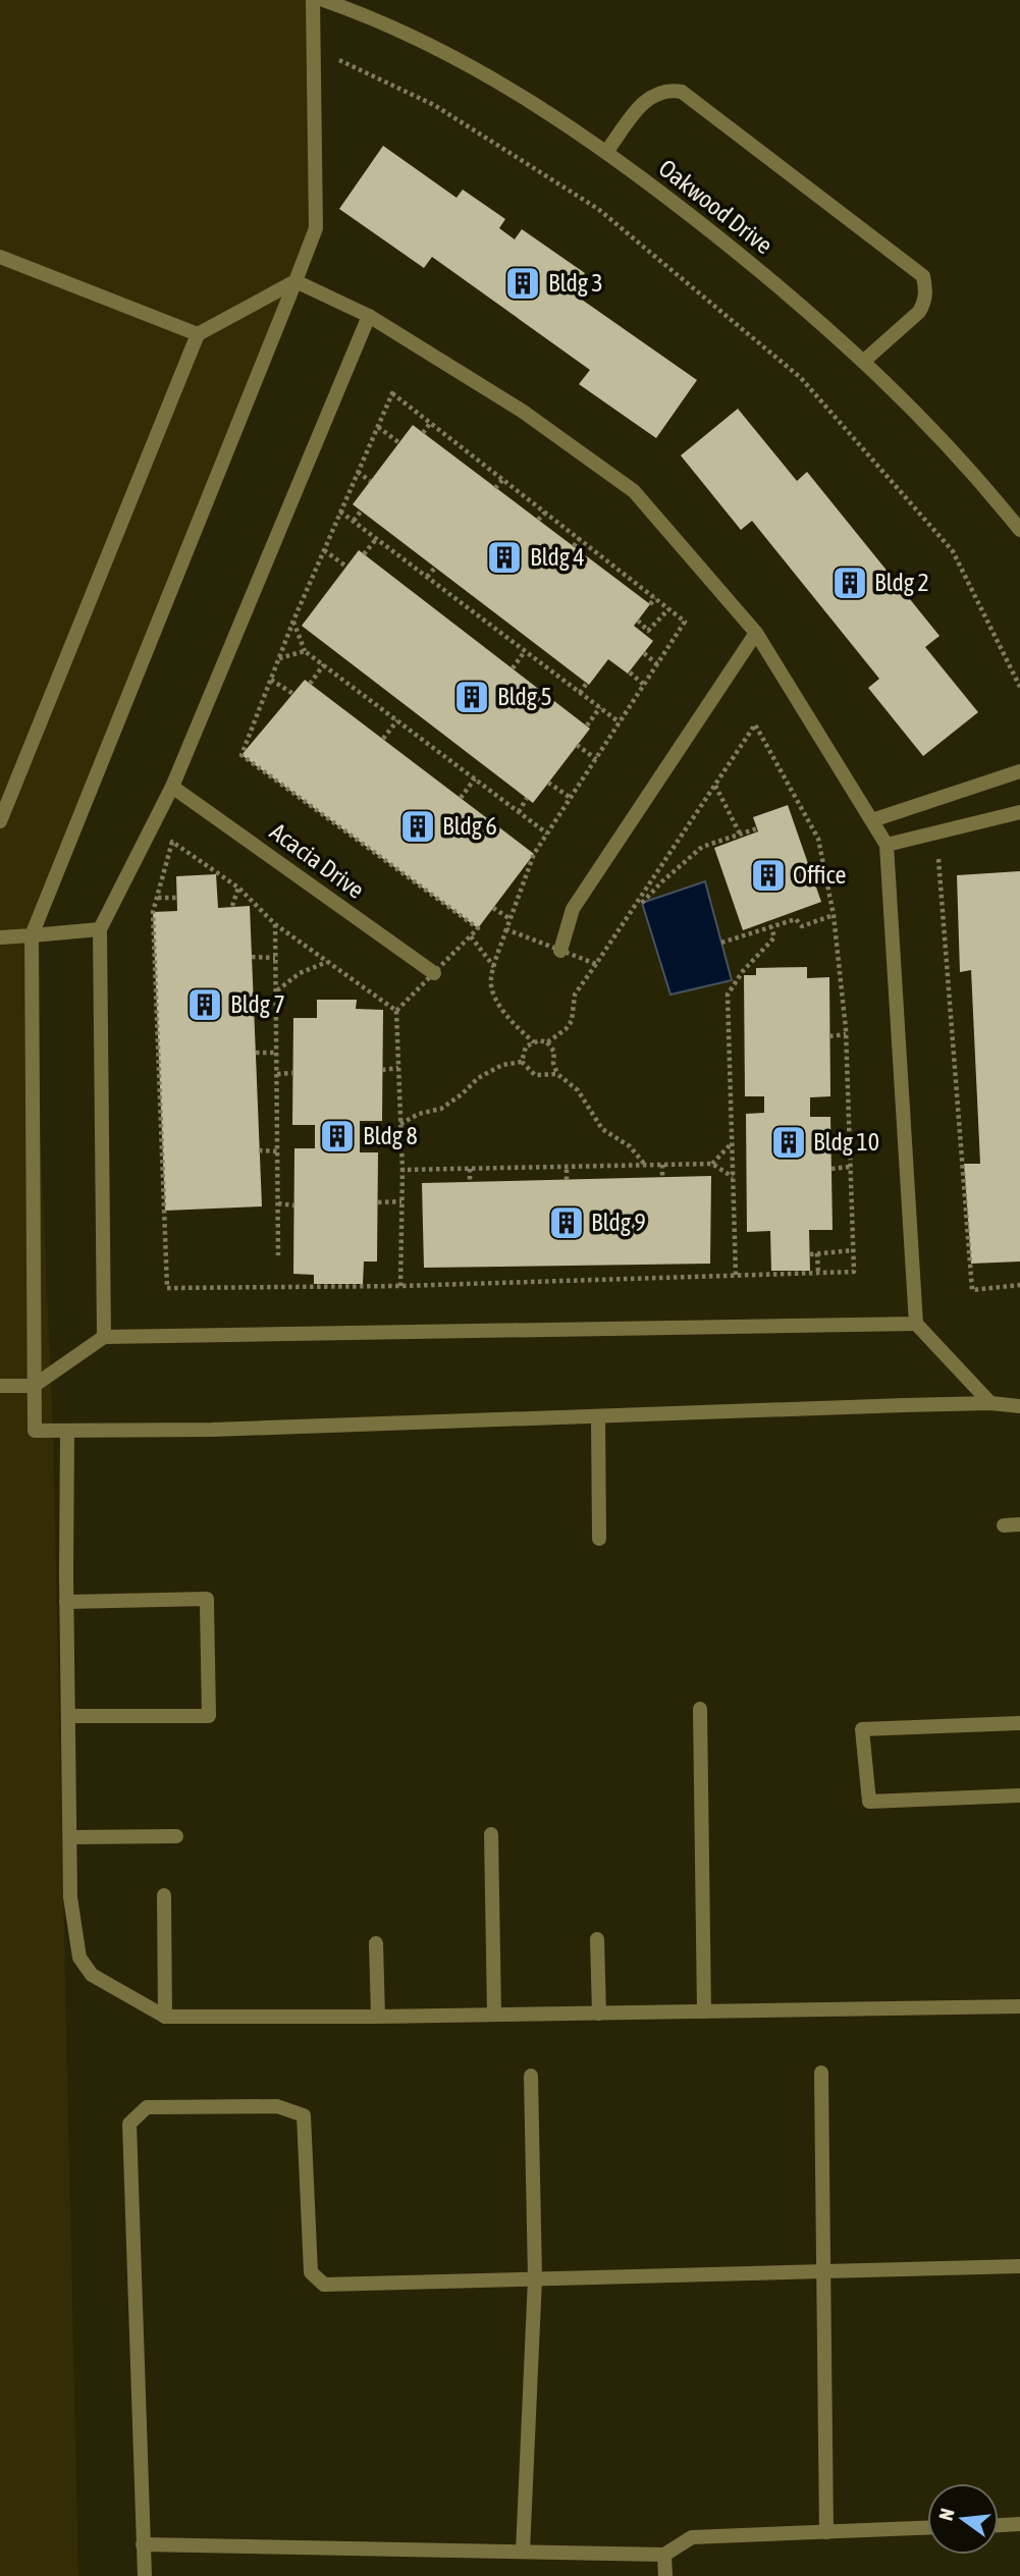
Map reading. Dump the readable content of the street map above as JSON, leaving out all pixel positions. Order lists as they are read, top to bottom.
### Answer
{
  "streets": {
    "street": ["Oakwood Drive", "Acacia Drive"]
  },
  "places": {
    "building": [
      "Bldg 3",
      "Bldg 4",
      "Bldg 2",
      "Bldg 5",
      "Bldg 6",
      "Office",
      "Bldg 7",
      "Bldg 8",
      "Bldg 10",
      "Bldg 9"
    ]
  },
  "north": "left"
}
